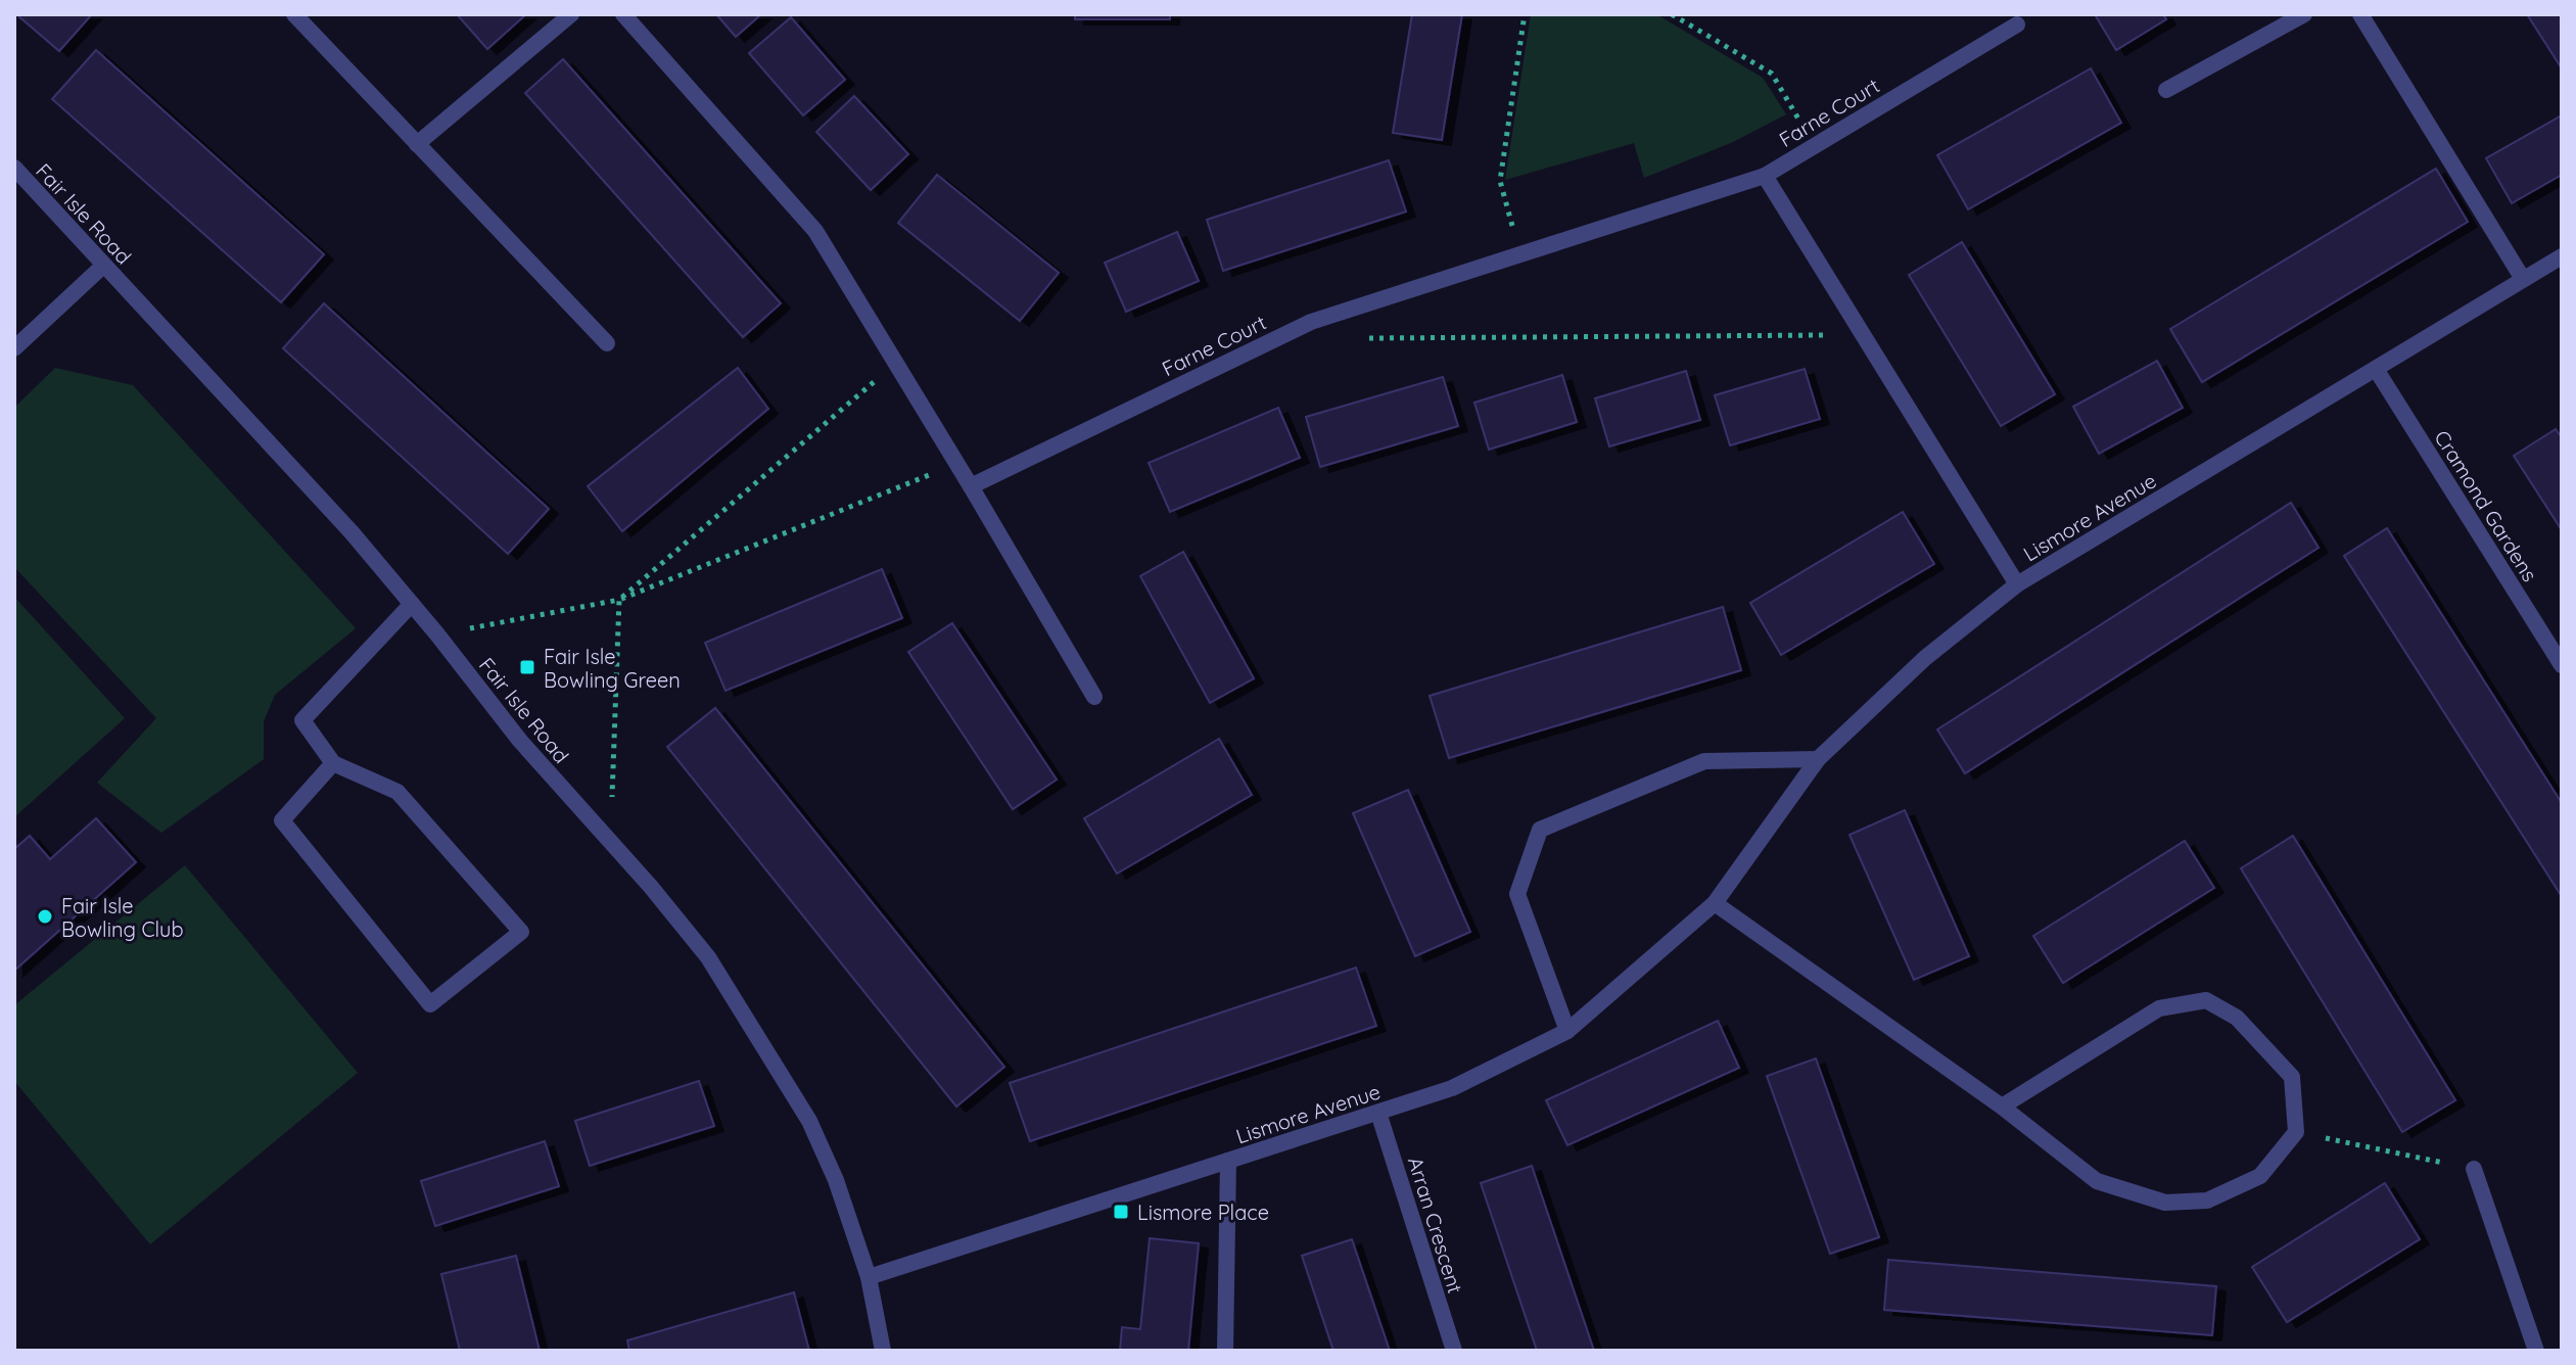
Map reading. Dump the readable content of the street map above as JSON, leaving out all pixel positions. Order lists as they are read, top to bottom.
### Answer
{
  "streets": {
    "street": [
      "Farne Court",
      "Fair Isle Road",
      "Cramond Gardens",
      "Lismore Avenue",
      "Arran Crescent"
    ]
  },
  "crossings": [
    ["Fair Isle Road", "Lismore Avenue"],
    ["Cramond Gardens", "Lismore Avenue"],
    ["Lismore Avenue", "Arran Crescent"]
  ],
  "places": {
    "transit": ["Fair Isle Bowling Green", "Lismore Place"],
    "other": ["Fair Isle Bowling Club"]
  }
}
